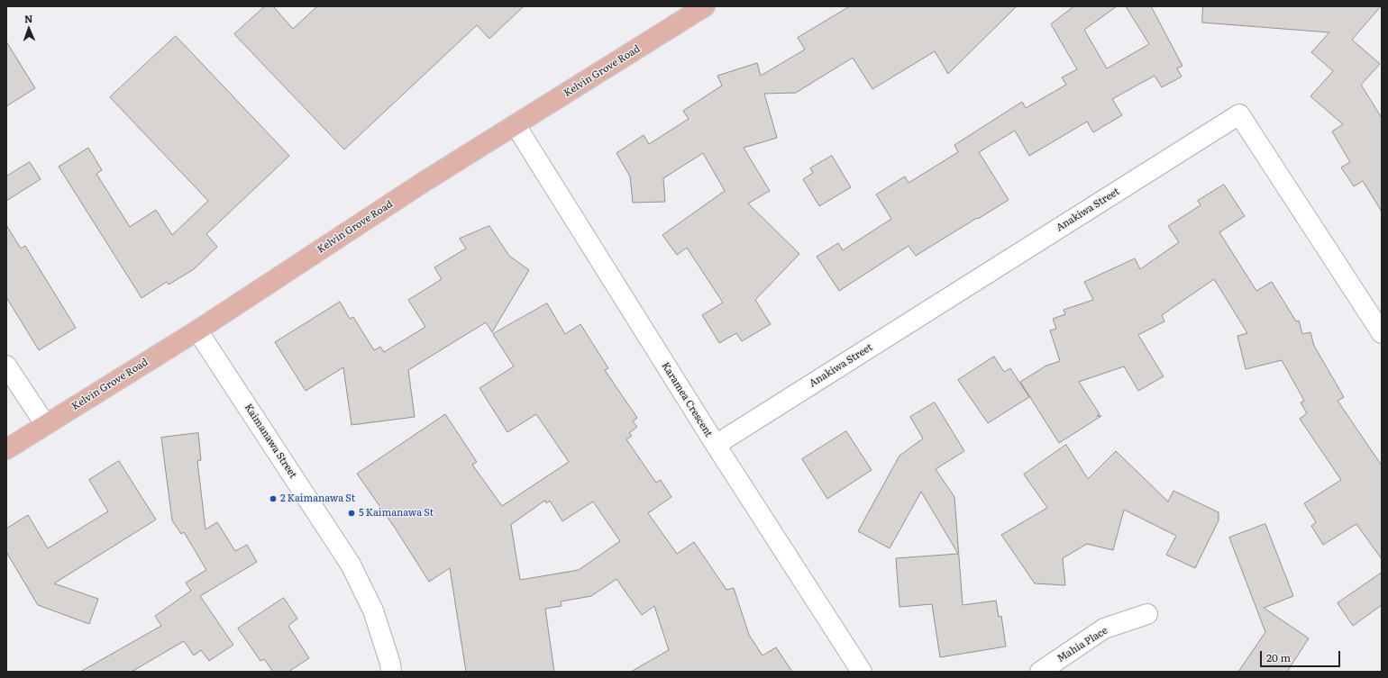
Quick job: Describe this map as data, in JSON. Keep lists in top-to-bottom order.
{
  "streets": {
    "main road": ["Kelvin Grove Road"],
    "street": [
      "Anakiwa Street",
      "Karamea Crescent",
      "Kaimanawa Street",
      "Mahia Place"
    ]
  },
  "crossings": [
    ["Kelvin Grove Road", "Karamea Crescent"],
    ["Kelvin Grove Road", "Kaimanawa Street"],
    ["Anakiwa Street", "Karamea Crescent"]
  ],
  "places": ["2 Kaimanawa St", "5 Kaimanawa St"],
  "scale_bar": "20 m",
  "north": "top"
}
